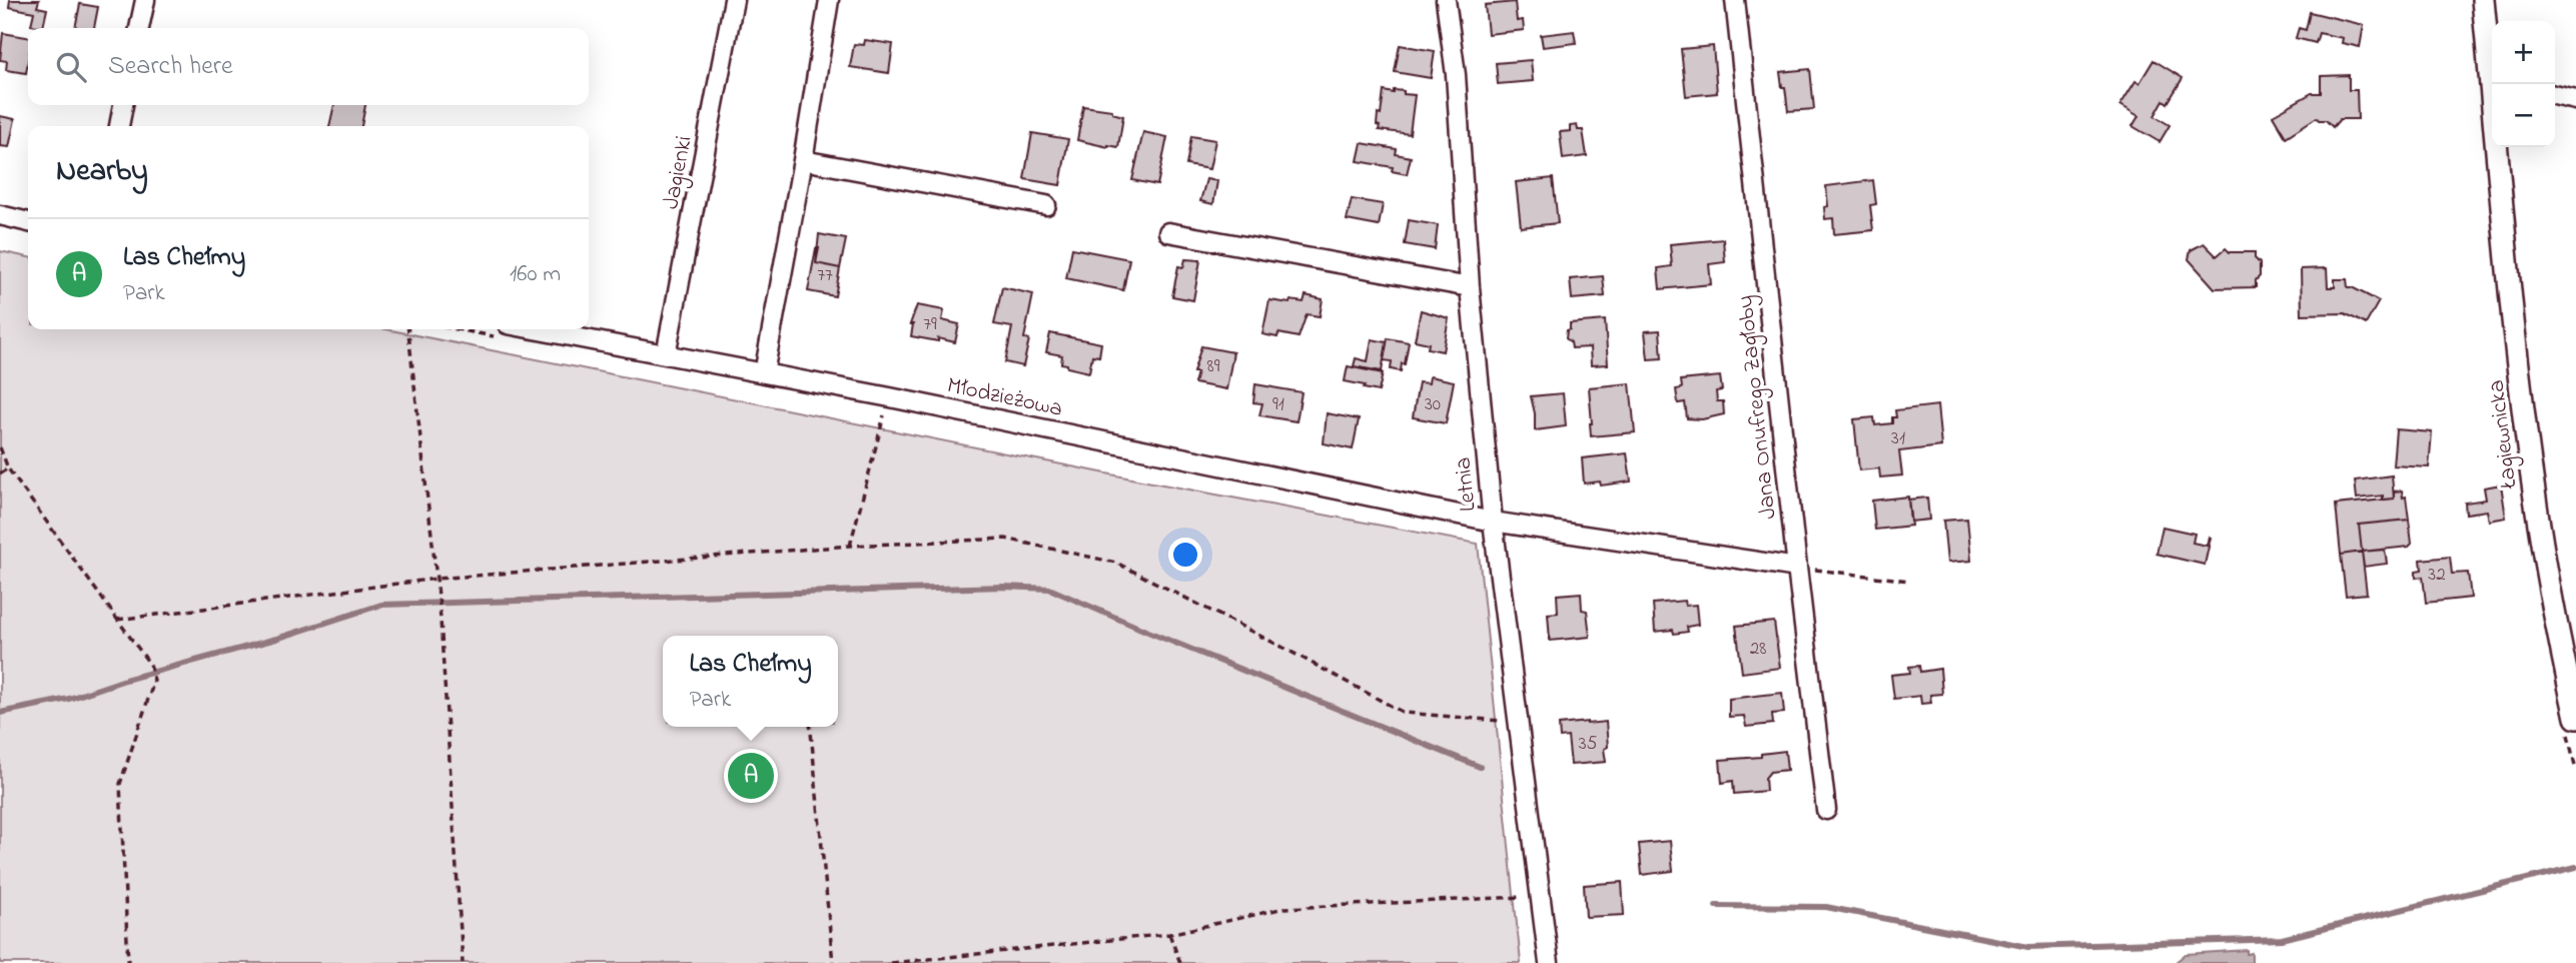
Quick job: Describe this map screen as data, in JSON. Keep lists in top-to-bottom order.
{
  "streets": {
    "street": [
      "Jagienki",
      "Młodzieżowa",
      "Jana Onufrego Zagłoby",
      "Łagiewnicka",
      "Letnia"
    ]
  },
  "crossings": [
    ["Jagienki", "Młodzieżowa"],
    ["Młodzieżowa", "Jana Onufrego Zagłoby"],
    ["Młodzieżowa", "Letnia"]
  ],
  "house_numbers": [
    "77",
    "79",
    "89",
    "91",
    "30",
    "31",
    "32",
    "28",
    "35"
  ],
  "page": {
    "map_buttons": ["+", "−"],
    "search": "Search here",
    "heading": "Nearby",
    "list": [
      {
        "mark": "A",
        "name": "Las Chełmy",
        "note": "Park",
        "value": "160 m"
      }
    ],
    "popup": ["Las Chełmy", "Park"],
    "pins": "A"
  }
}
